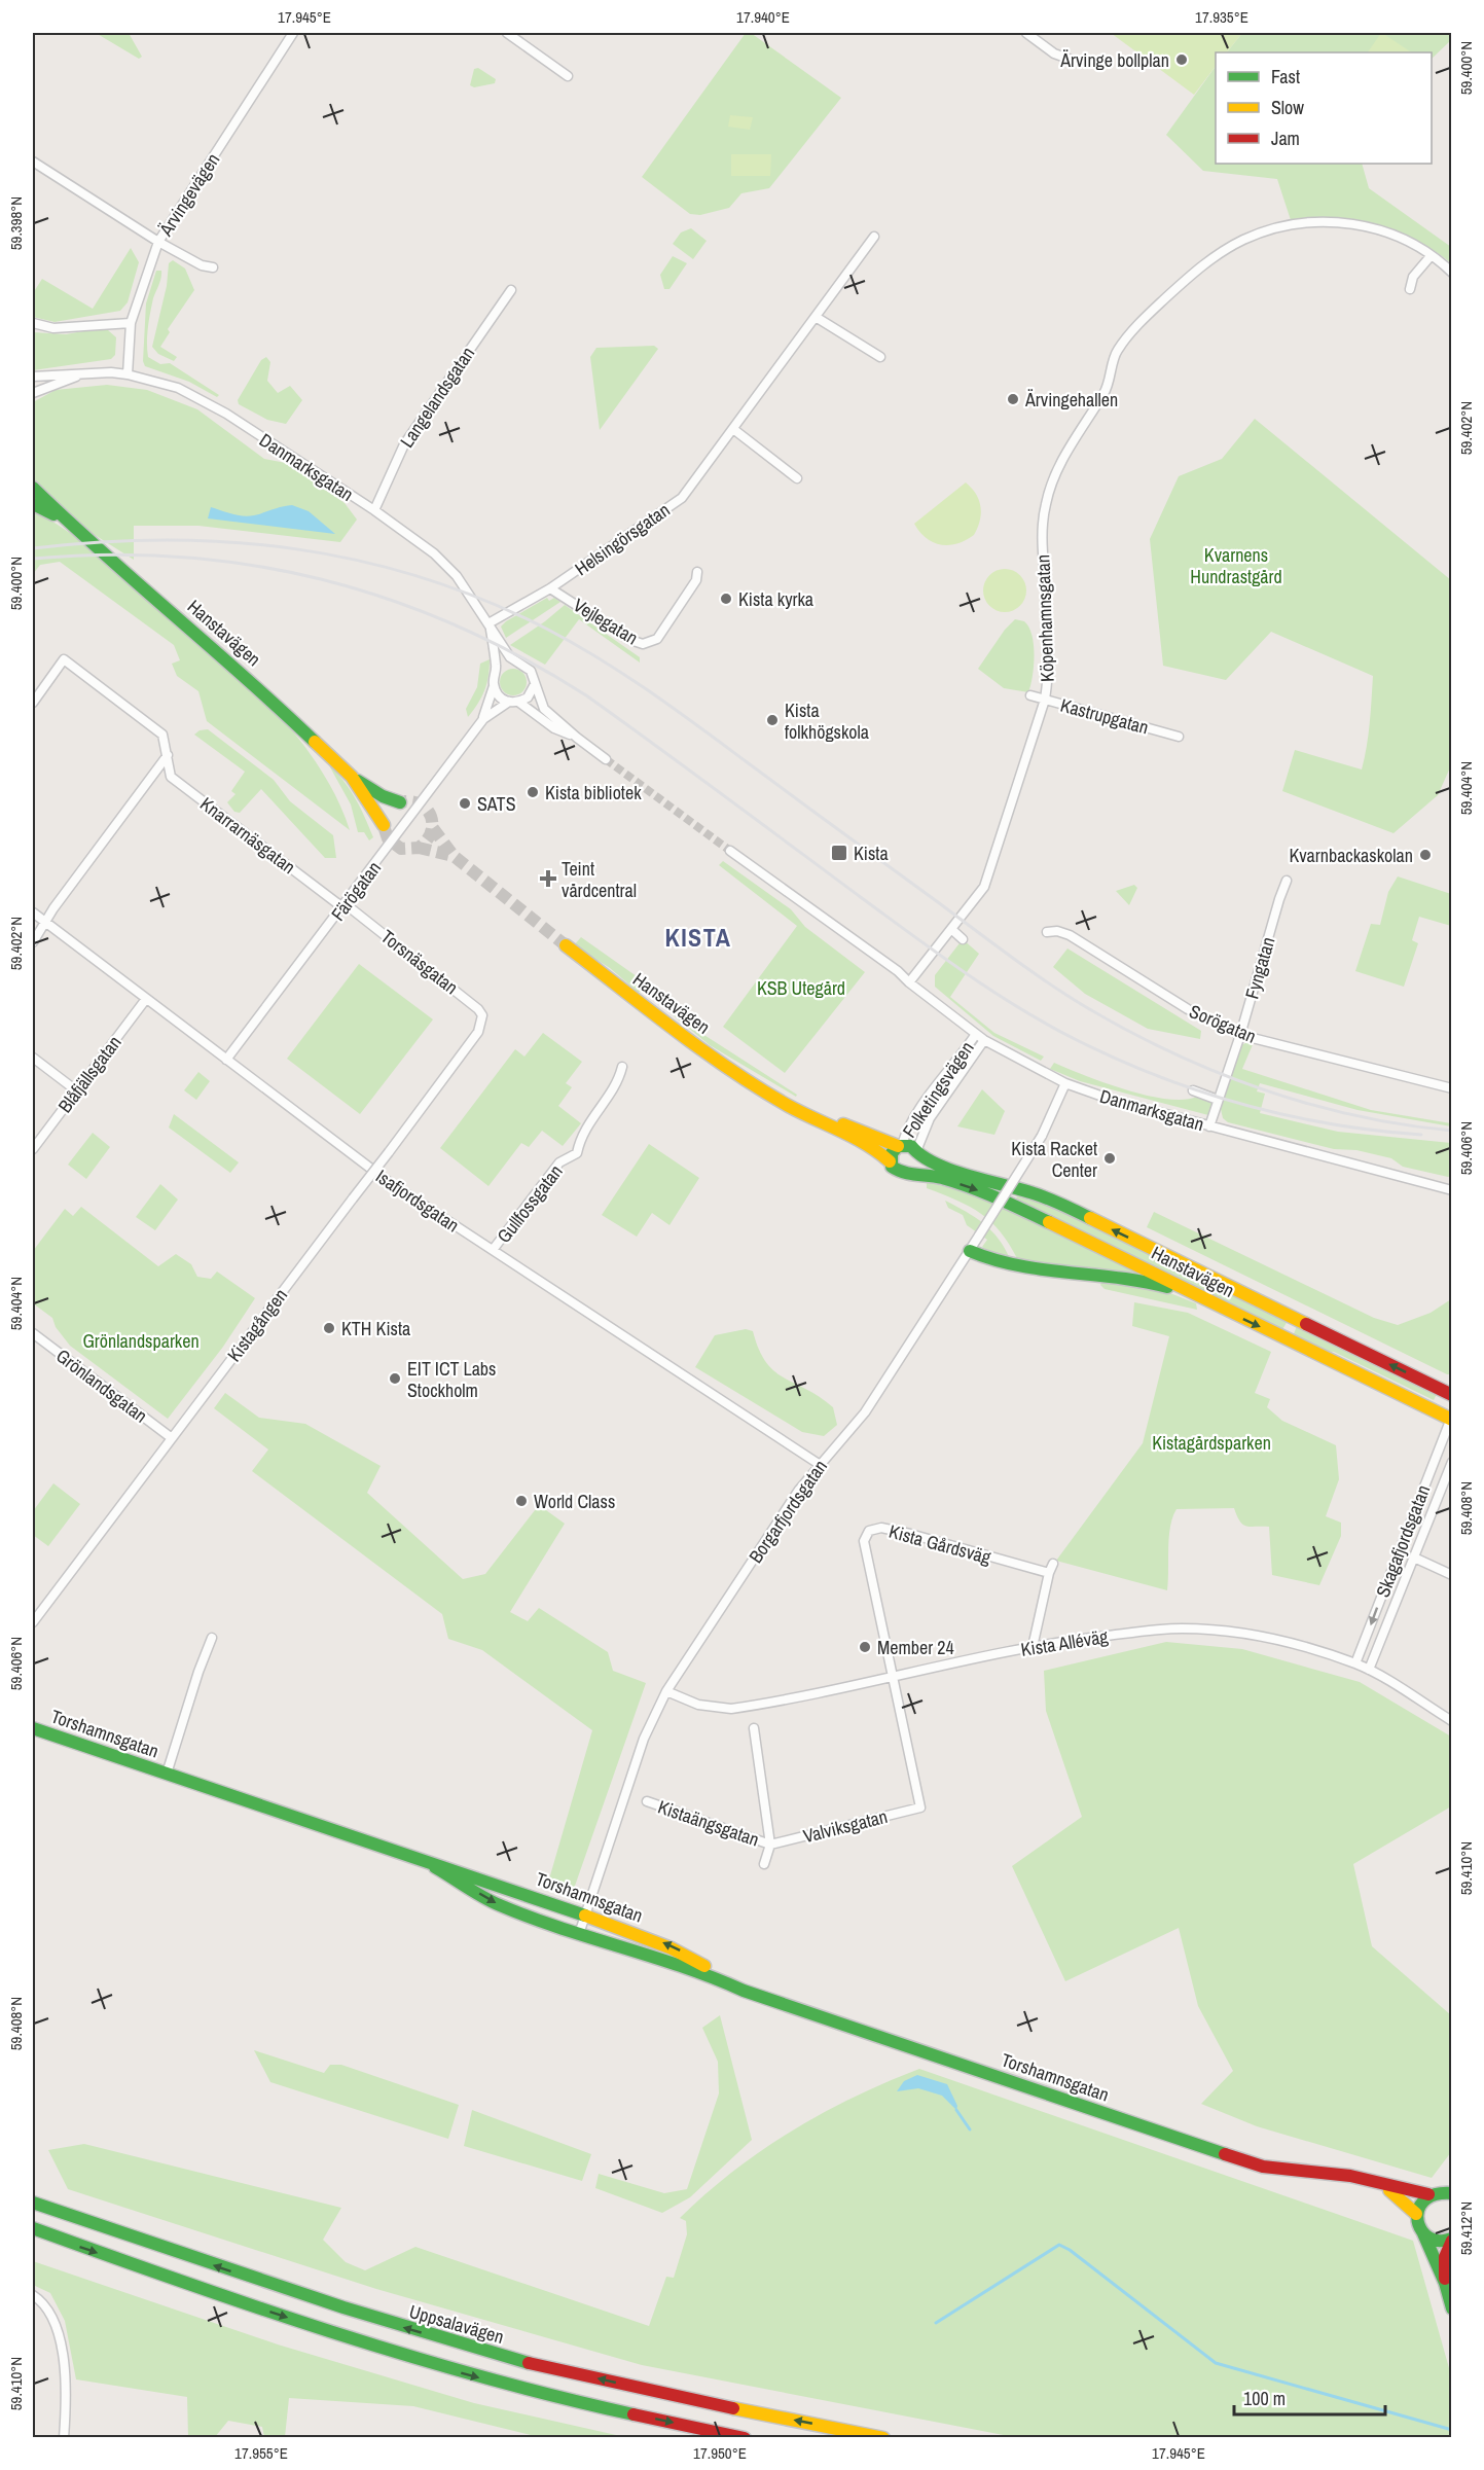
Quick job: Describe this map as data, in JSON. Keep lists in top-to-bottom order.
{
  "streets": {
    "main road": ["Hanstavägen", "Torshamnsgatan", "Uppsalavägen"],
    "street": [
      "Ärvingevägen",
      "Langelandsgatan",
      "Danmarksgatan",
      "Helsingörsgatan",
      "Köpenhamnsgatan",
      "Vejlegatan",
      "Kastrupgatan",
      "Knarrarnäsgatan",
      "Färögatan",
      "Torsnäsgatan",
      "Fyngatan",
      "Sorögatan",
      "Blåfjällsgatan",
      "Folketingsvägen",
      "Isafjordsgatan",
      "Gullfossgatan",
      "Kistagången",
      "Grönlandsgatan",
      "Borgarfjordsgatan",
      "Skagafjordsgatan",
      "Kista Gårdsväg",
      "Kista Alléväg",
      "Kistaängsgatan",
      "Valviksgatan"
    ]
  },
  "crossings": [
    ["Ärvingevägen", "Danmarksgatan"],
    ["Langelandsgatan", "Danmarksgatan"],
    ["Danmarksgatan", "Helsingörsgatan"],
    ["Danmarksgatan", "Köpenhamnsgatan"],
    ["Danmarksgatan", "Färögatan"],
    ["Danmarksgatan", "Fyngatan"],
    ["Danmarksgatan", "Folketingsvägen"],
    ["Danmarksgatan", "Borgarfjordsgatan"],
    ["Helsingörsgatan", "Vejlegatan"],
    ["Köpenhamnsgatan", "Kastrupgatan"],
    ["Hanstavägen", "Folketingsvägen"],
    ["Hanstavägen", "Skagafjordsgatan"],
    ["Knarrarnäsgatan", "Färögatan"],
    ["Knarrarnäsgatan", "Torsnäsgatan"],
    ["Färögatan", "Torsnäsgatan"],
    ["Färögatan", "Isafjordsgatan"],
    ["Torsnäsgatan", "Kistagången"],
    ["Fyngatan", "Sorögatan"],
    ["Blåfjällsgatan", "Isafjordsgatan"],
    ["Isafjordsgatan", "Gullfossgatan"],
    ["Isafjordsgatan", "Borgarfjordsgatan"],
    ["Kistagången", "Grönlandsgatan"],
    ["Borgarfjordsgatan", "Kista Alléväg"],
    ["Borgarfjordsgatan", "Torshamnsgatan"],
    ["Skagafjordsgatan", "Kista Alléväg"],
    ["Kista Gårdsväg", "Kista Alléväg"],
    ["Kista Gårdsväg", "Valviksgatan"],
    ["Kista Alléväg", "Valviksgatan"],
    ["Kistaängsgatan", "Valviksgatan"]
  ],
  "districts": ["KISTA"],
  "parks": [
    "Kvarnens Hundrastgård",
    "KSB Utegård",
    "Grönlandsparken",
    "Kistagårdsparken"
  ],
  "places": {
    "other": [
      "Ärvinge bollplan",
      "Ärvingehallen",
      "Kista kyrka",
      "Kista folkhögskola",
      "Kista bibliotek",
      "SATS",
      "Kvarnbackaskolan",
      "Kista Racket Center",
      "KTH Kista",
      "EIT ICT Labs Stockholm",
      "World Class",
      "Member 24"
    ],
    "transit": ["Kista"],
    "health": ["Teint vårdcentral"]
  },
  "legend": ["Fast", "Slow", "Jam"],
  "scale_bar": "100 m",
  "coordinates": [
    "17.945°E",
    "17.940°E",
    "17.935°E",
    "59.400°N",
    "59.398°N",
    "59.402°N",
    "59.404°N",
    "59.406°N",
    "59.408°N",
    "59.410°N",
    "59.412°N",
    "17.955°E",
    "17.950°E"
  ]
}
